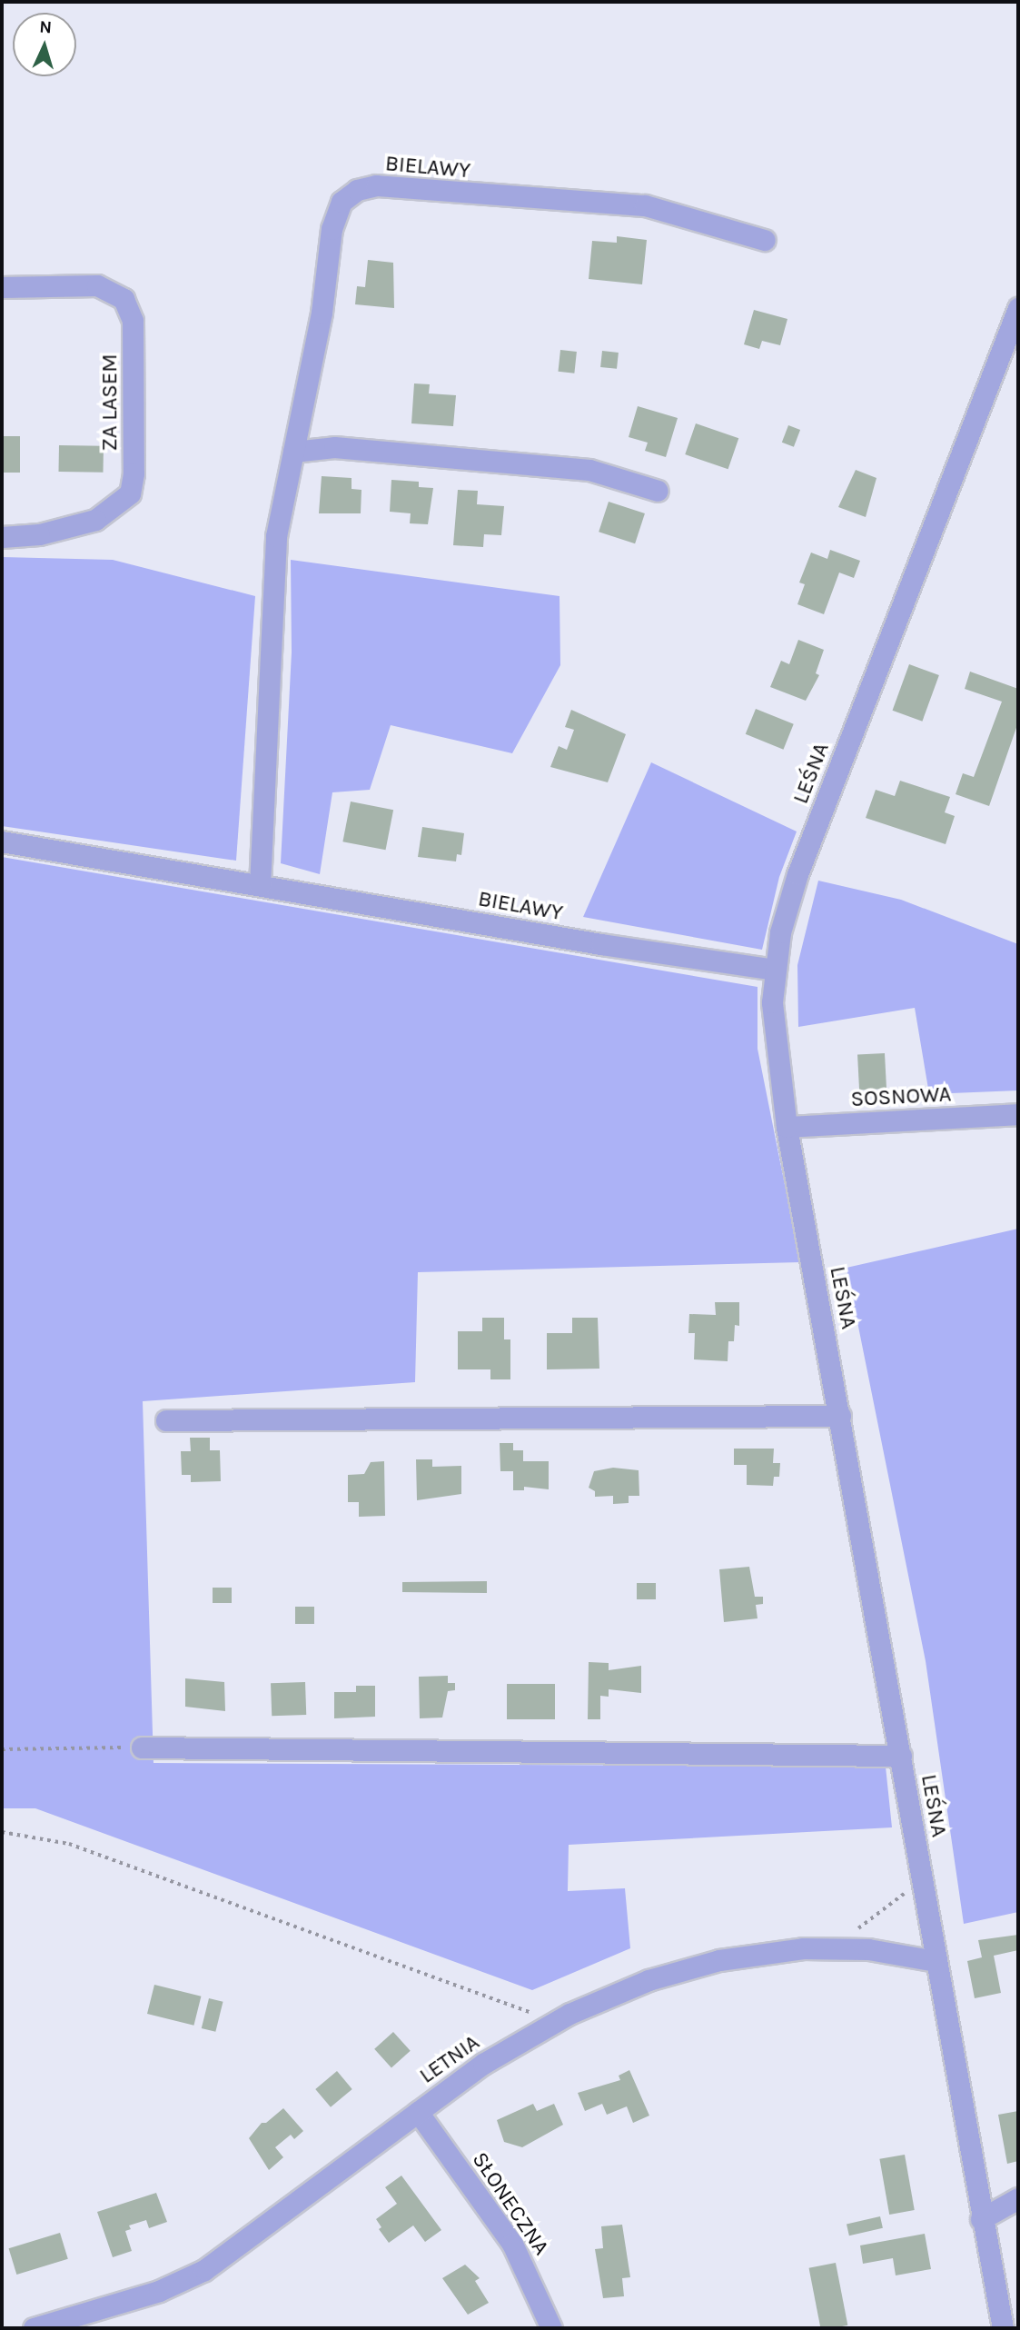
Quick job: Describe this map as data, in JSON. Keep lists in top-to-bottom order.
{
  "streets": {
    "street": [
      "BIELAWY",
      "ZA LASEM",
      "LEŚNA",
      "SOSNOWA",
      "LETNIA",
      "SŁONECZNA"
    ]
  },
  "crossings": [
    ["BIELAWY", "LEŚNA"],
    ["LEŚNA", "SOSNOWA"],
    ["LEŚNA", "LETNIA"],
    ["LETNIA", "SŁONECZNA"]
  ],
  "north": "top"
}
